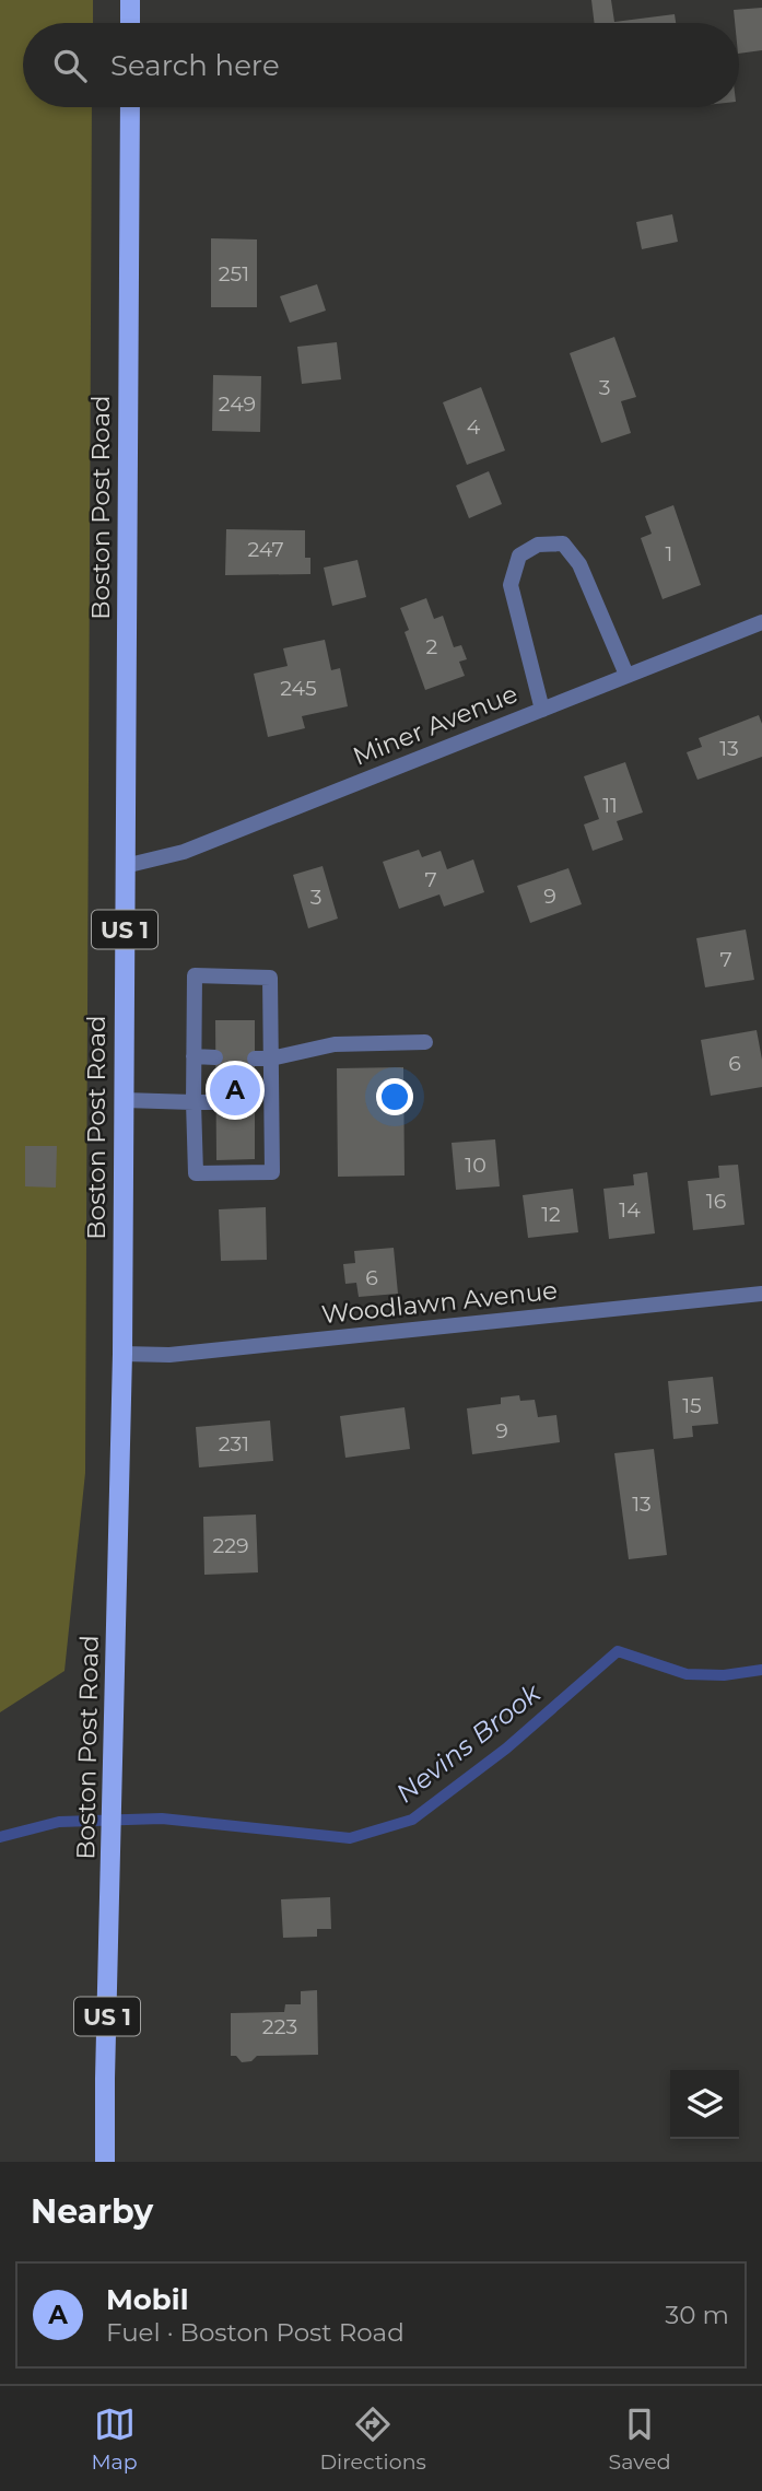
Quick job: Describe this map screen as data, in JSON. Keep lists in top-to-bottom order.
{
  "streets": {
    "main road": ["Boston Post Road", "US 1"],
    "street": ["Miner Avenue", "Woodlawn Avenue"]
  },
  "crossings": [
    ["Boston Post Road", "Miner Avenue"],
    ["Boston Post Road", "Woodlawn Avenue"]
  ],
  "water": ["Nevins Brook"],
  "house_numbers": [
    "251",
    "3",
    "249",
    "4",
    "247",
    "1",
    "2",
    "245",
    "13",
    "11",
    "7",
    "9",
    "3",
    "7",
    "6",
    "10",
    "16",
    "14",
    "12",
    "6",
    "15",
    "9",
    "231",
    "13",
    "229",
    "223"
  ],
  "page": {
    "search": "Search here",
    "pins": "A",
    "heading": "Nearby",
    "list": [
      {
        "mark": "A",
        "name": "Mobil",
        "note": "Fuel · Boston Post Road",
        "value": "30 m"
      }
    ],
    "nav": ["Map", "Directions", "Saved"]
  }
}
